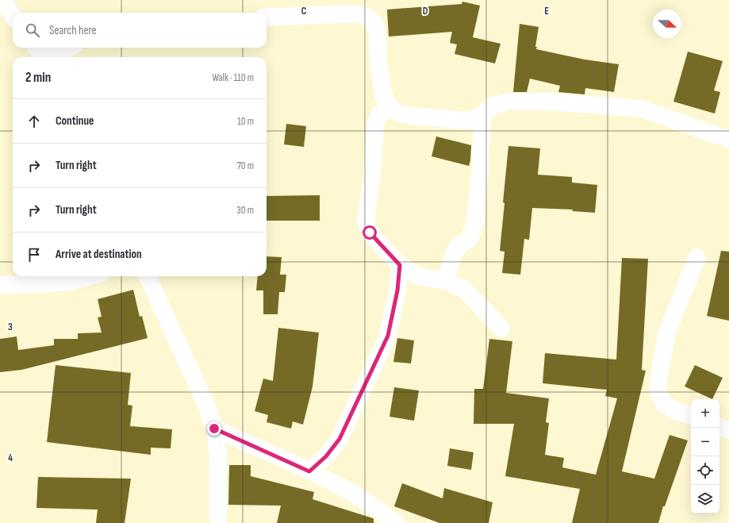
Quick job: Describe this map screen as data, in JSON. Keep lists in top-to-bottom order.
{
  "north": "right",
  "page": {
    "search": "Search here",
    "heading": ["2 min", "Walk · 110 m"],
    "list": [
      ["Continue", "10 m"],
      ["Turn right", "70 m"],
      ["Turn right", "30 m"],
      "Arrive at destination"
    ],
    "map_buttons": ["+", "−"]
  },
  "grid": {
    "columns": ["C", "D", "E"],
    "rows": ["3", "4"]
  }
}
